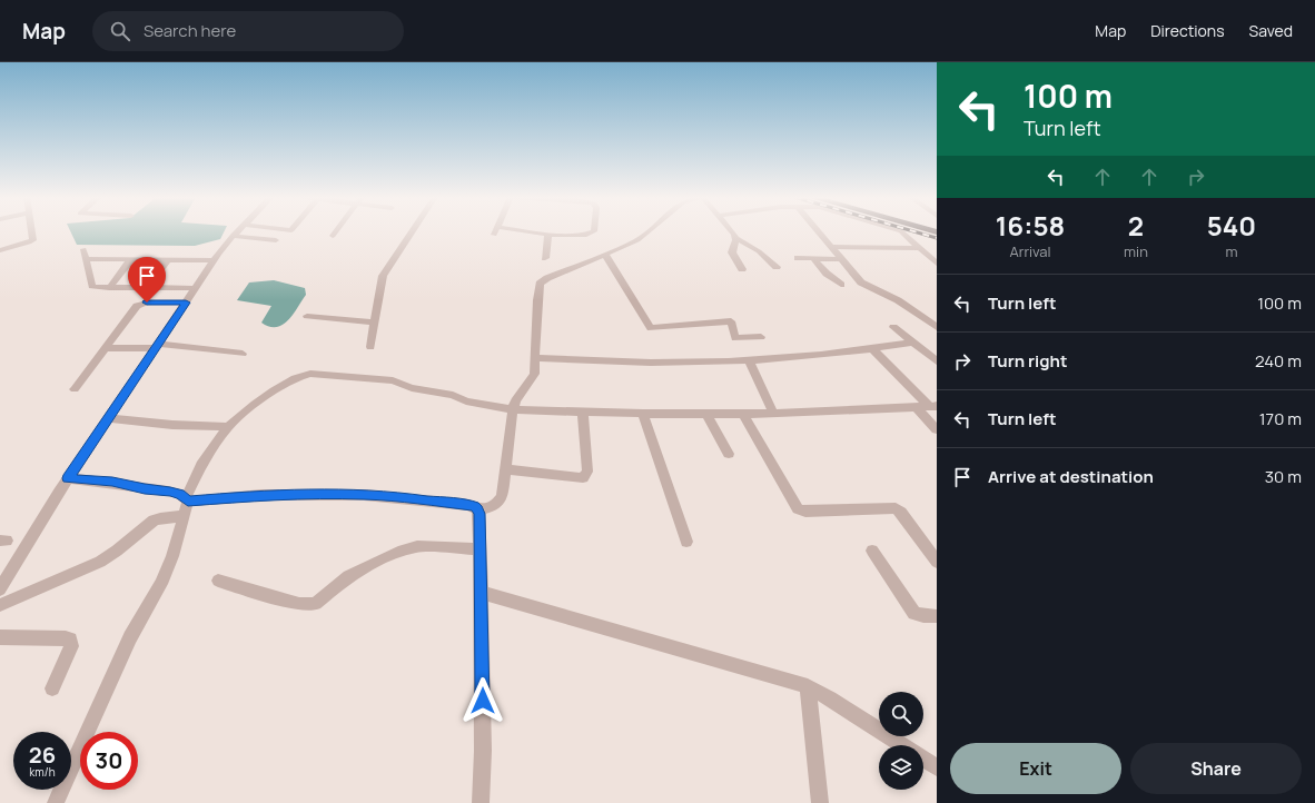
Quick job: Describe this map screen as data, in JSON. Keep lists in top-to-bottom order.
{
  "page": {
    "header": "Map",
    "search": "Search here",
    "nav": ["Map", "Directions", "Saved"],
    "turn": ["100 m", "Turn left"],
    "eta": [
      "16:58",
      "Arrival",
      "2",
      "min",
      "540",
      "m"
    ],
    "list": [
      {
        "name": "Turn left",
        "value": "100 m"
      },
      {
        "name": "Turn right",
        "value": "240 m"
      },
      {
        "name": "Turn left",
        "value": "170 m"
      },
      {
        "name": "Arrive at destination",
        "value": "30 m"
      }
    ],
    "speed": "26 km/h",
    "limit": "30",
    "buttons": ["Exit", "Share"]
  }
}
